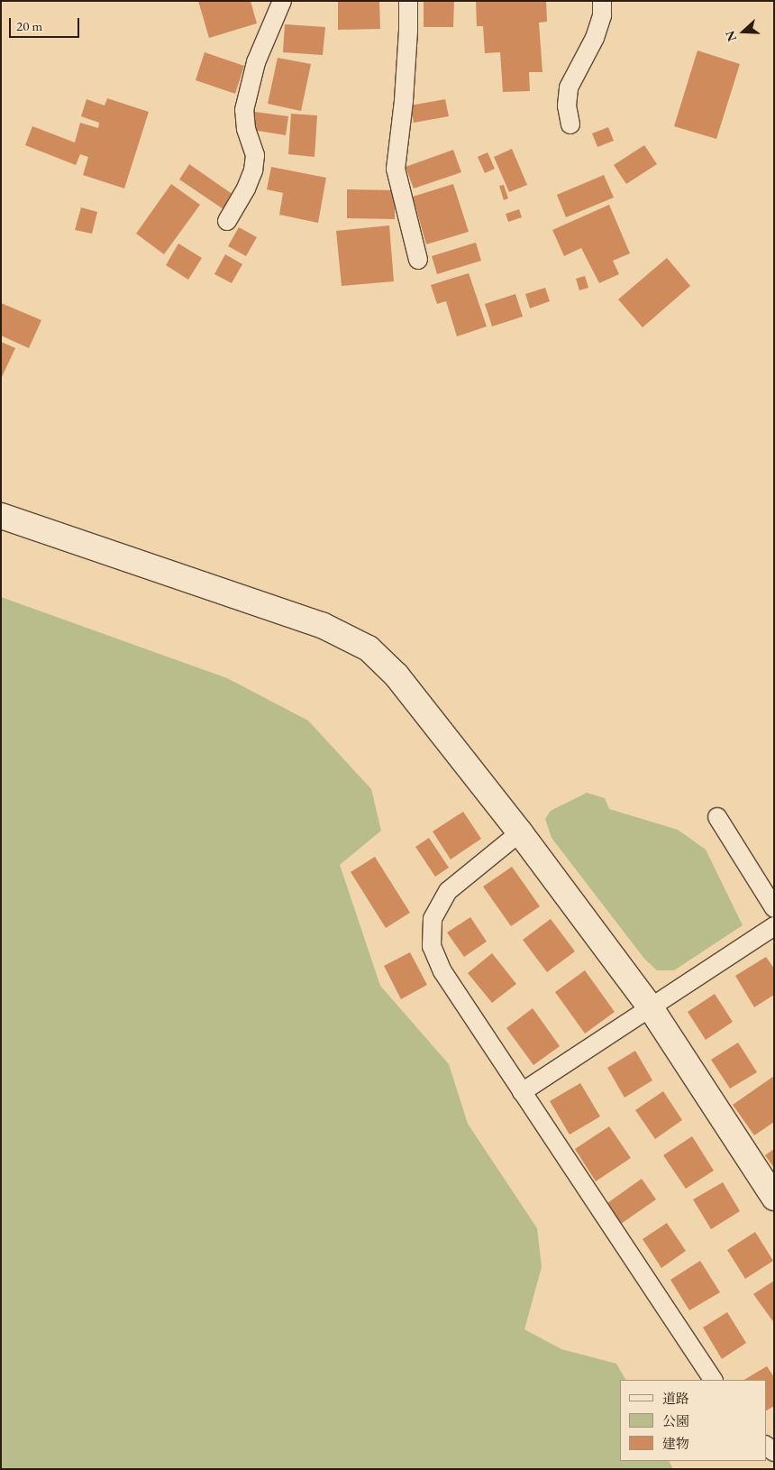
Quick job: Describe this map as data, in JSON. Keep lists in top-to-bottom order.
{
  "legend": ["道路", "公園", "建物"],
  "scale_bar": "20 m",
  "north": "left"
}
